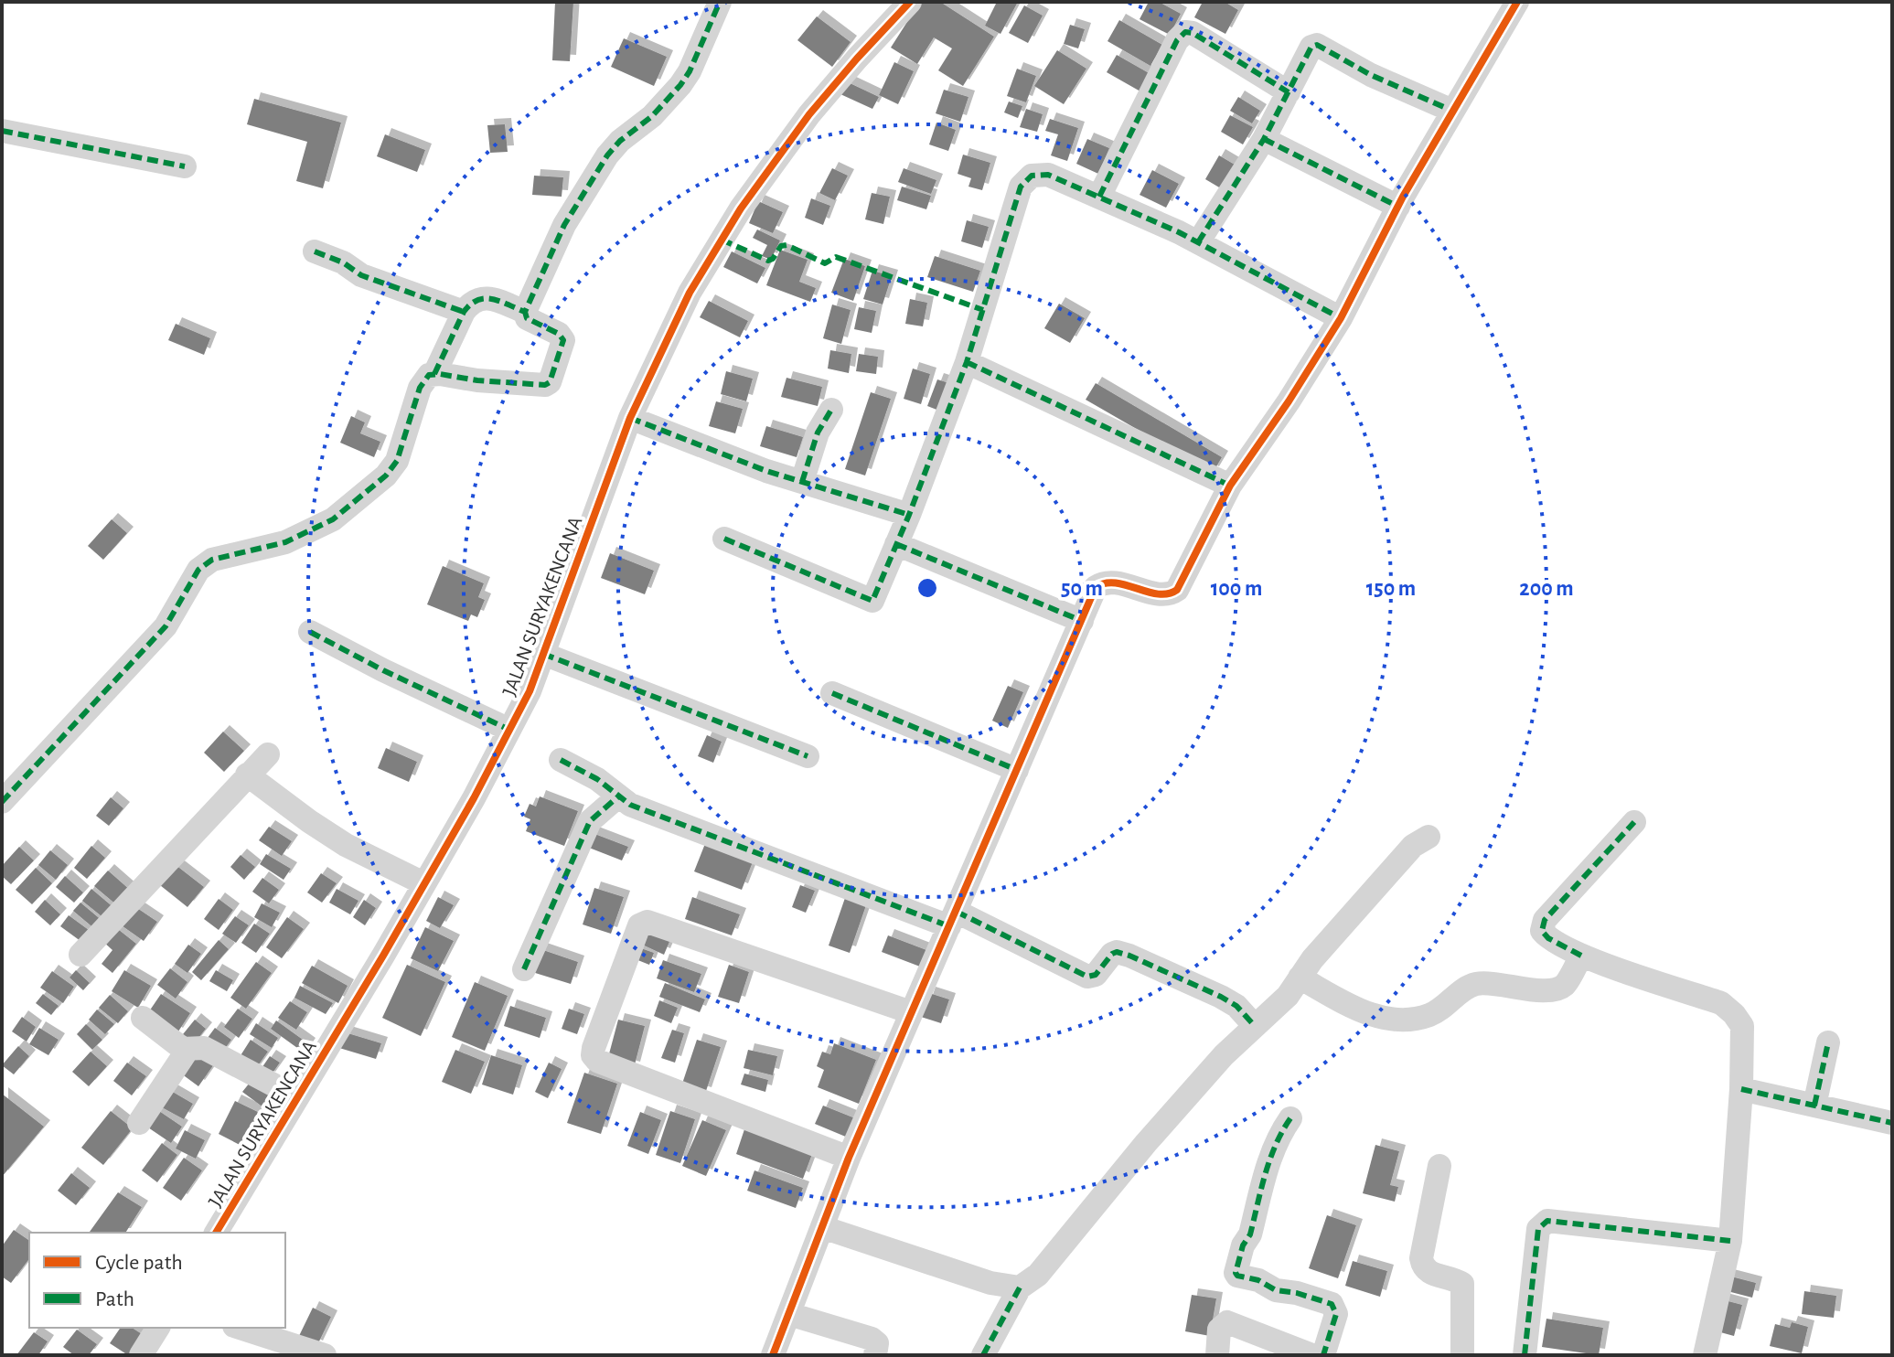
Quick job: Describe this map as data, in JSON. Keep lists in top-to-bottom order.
{
  "streets": {
    "street": ["JALAN SURYAKENCANA"]
  },
  "legend": ["Cycle path", "Path"],
  "rings": [
    "50 m",
    "100 m",
    "150 m",
    "200 m"
  ]
}
